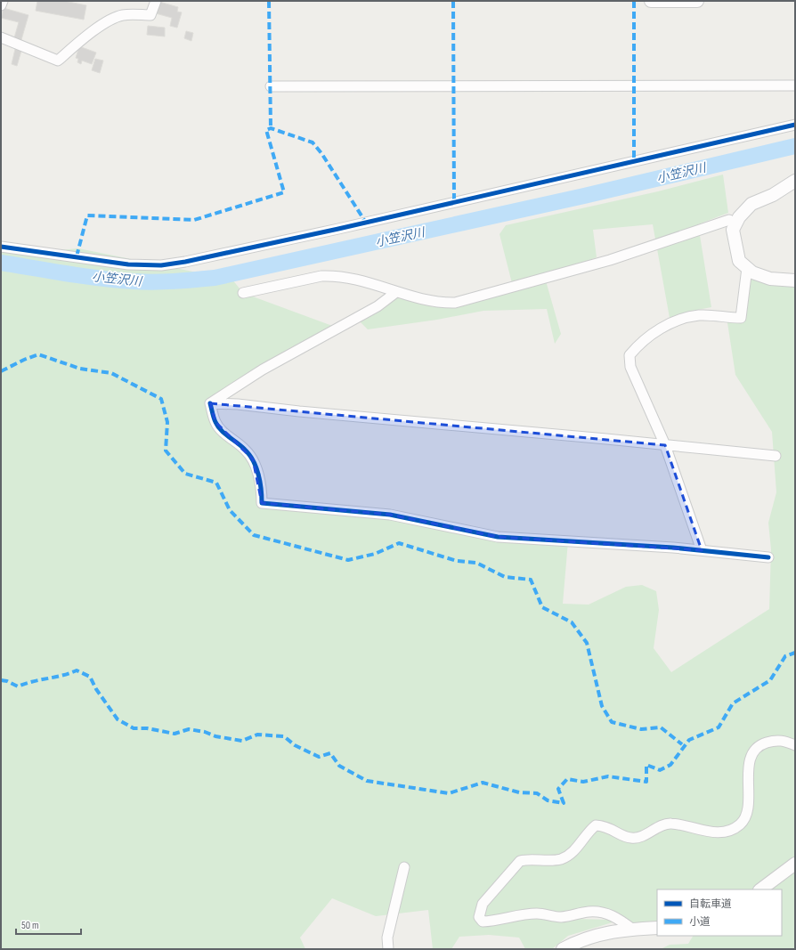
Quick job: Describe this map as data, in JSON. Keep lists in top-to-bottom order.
{
  "water": ["小笠沢川"],
  "legend": ["自転車道", "小道"],
  "scale_bar": "50 m"
}
